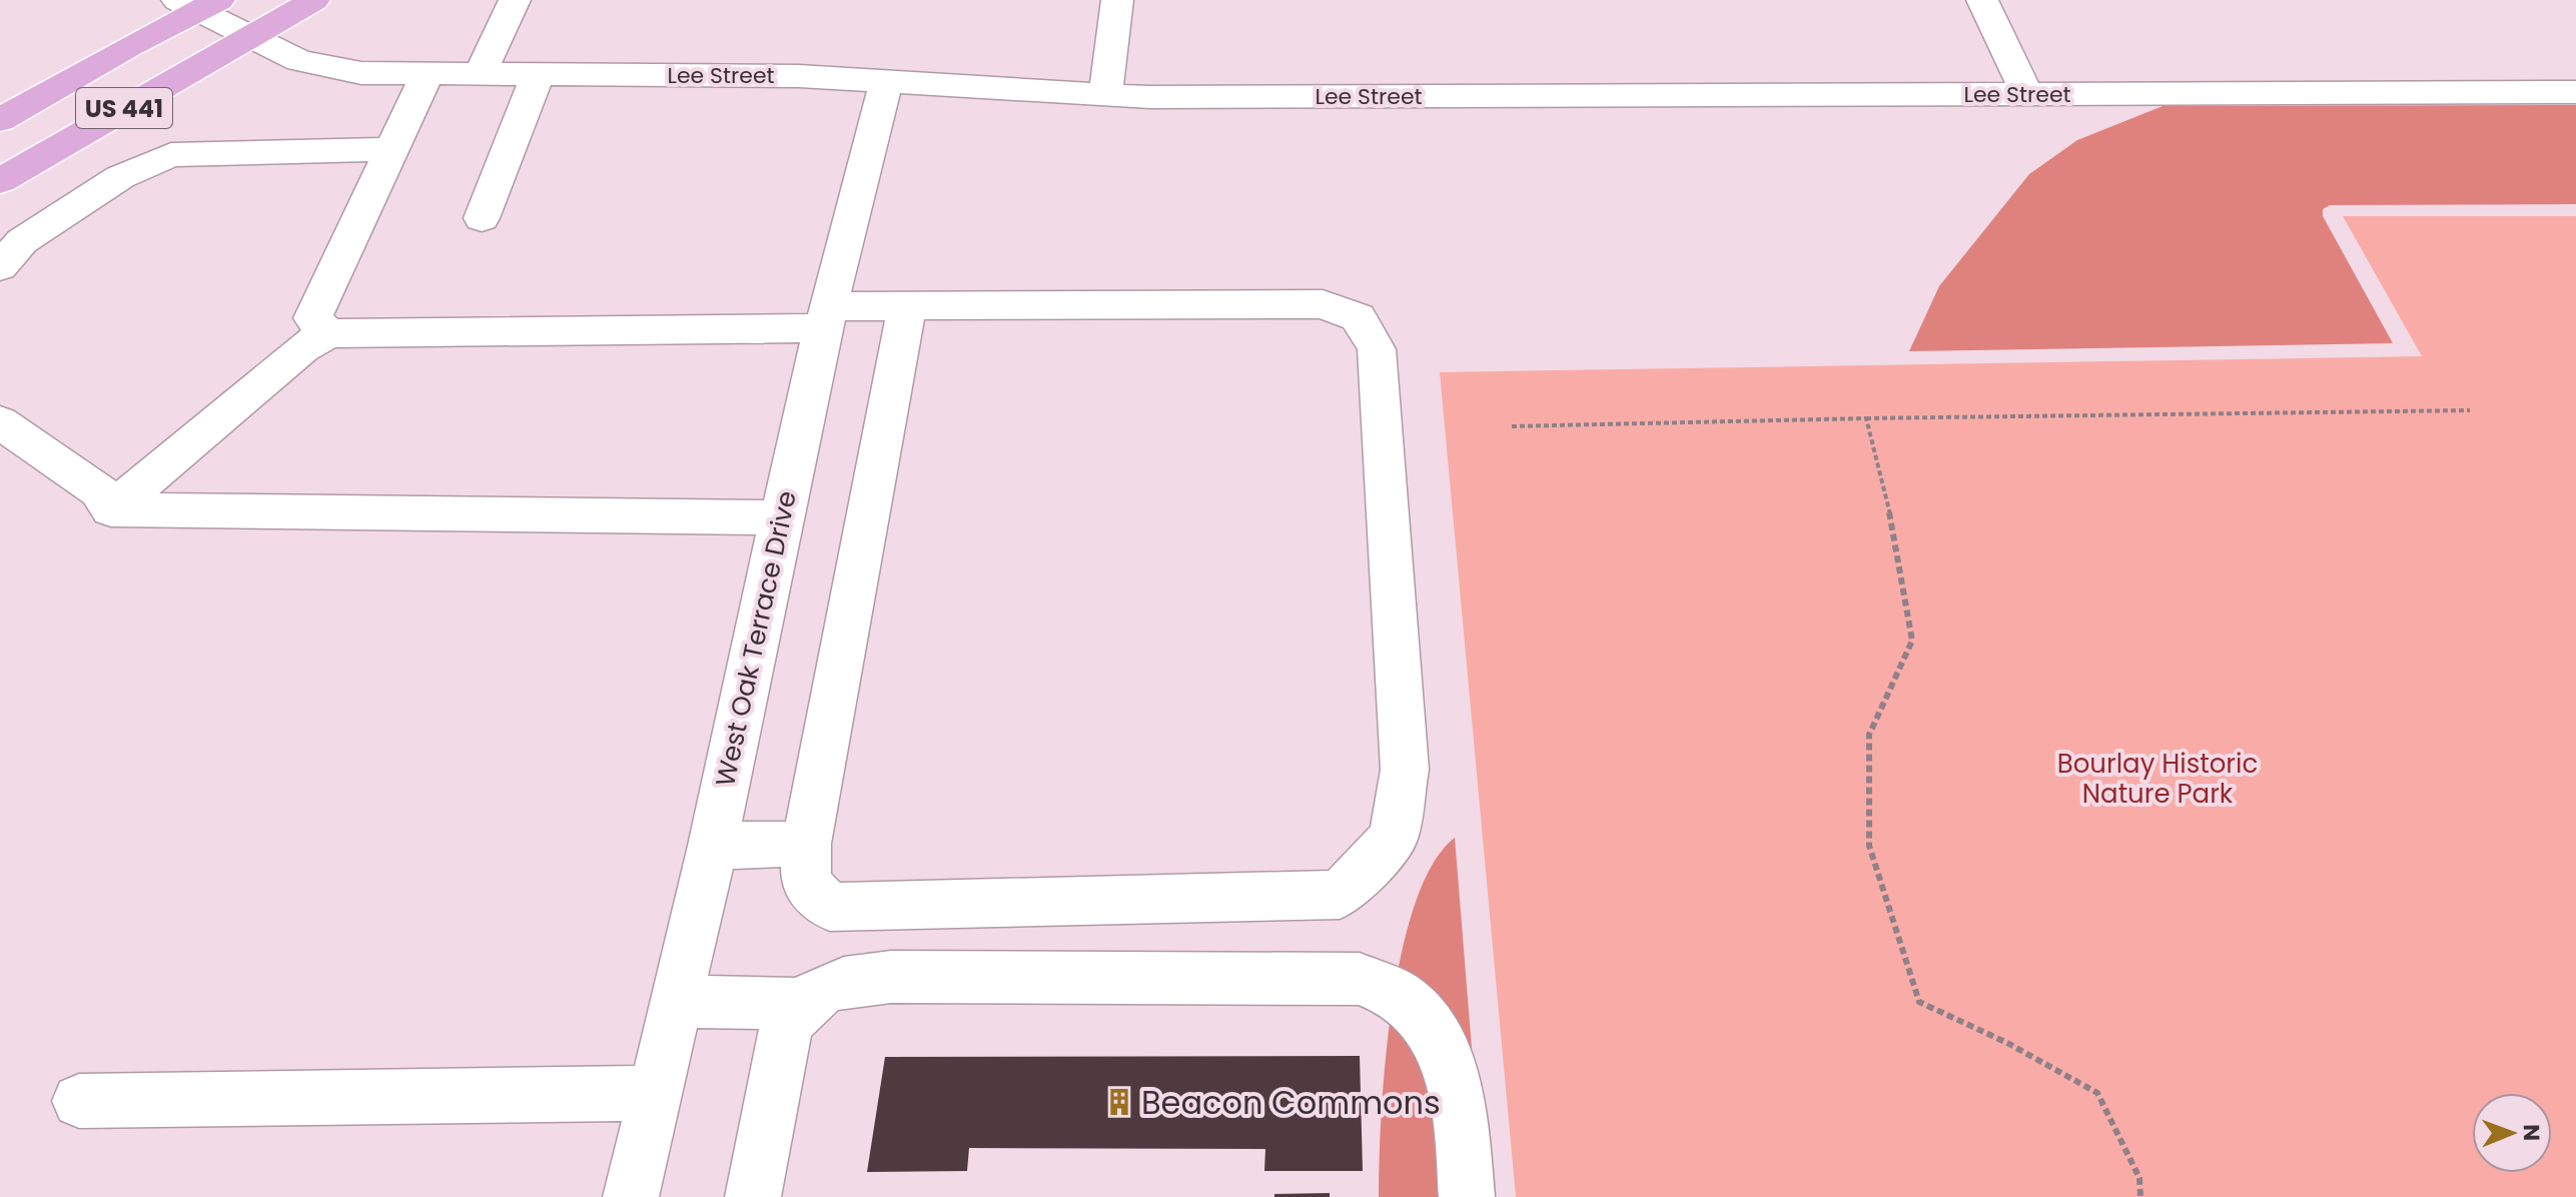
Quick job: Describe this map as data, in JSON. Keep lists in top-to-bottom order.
{
  "streets": {
    "main road": ["US 441"],
    "street": ["Lee Street", "West Oak Terrace Drive"]
  },
  "crossings": [
    ["Lee Street", "US 441"],
    ["Lee Street", "West Oak Terrace Drive"]
  ],
  "parks": ["Bourlay Historic Nature Park"],
  "places": {
    "building": ["Beacon Commons"]
  },
  "north": "right"
}
